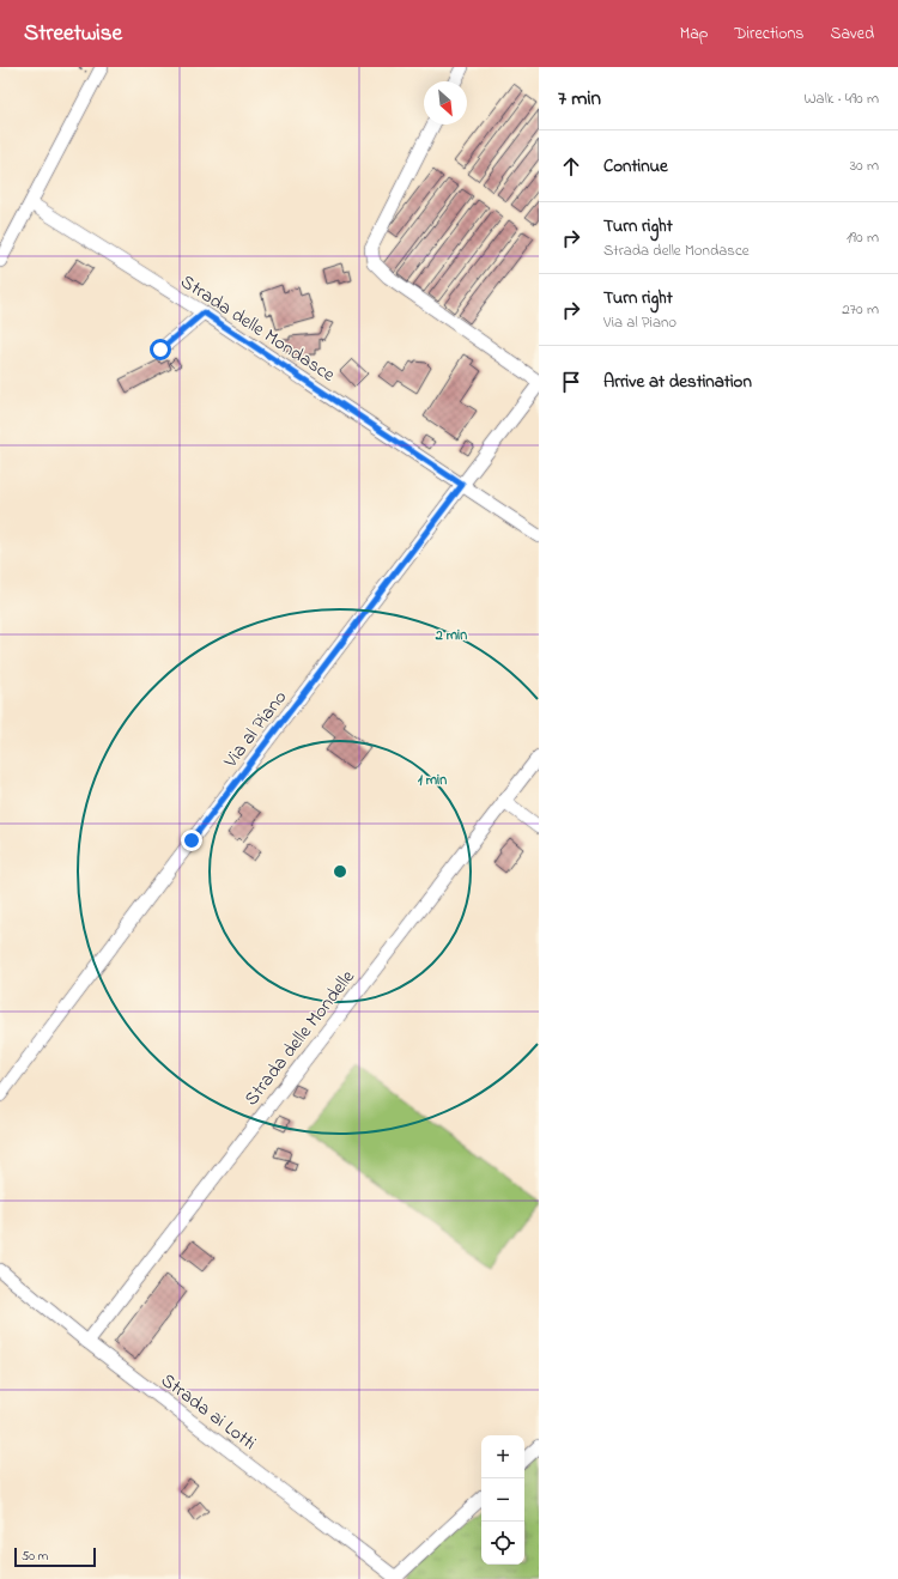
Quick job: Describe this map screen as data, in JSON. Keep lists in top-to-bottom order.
{
  "streets": {
    "street": [
      "Strada delle Mondasce",
      "Via al Piano",
      "Strada delle Mondelle",
      "Strada ai Lotti"
    ]
  },
  "crossings": [
    ["Strada delle Mondasce", "Via al Piano"],
    ["Strada delle Mondelle", "Strada ai Lotti"]
  ],
  "scale_bar": "50 m",
  "north": "bottom right",
  "page": {
    "header": "Streetwise",
    "nav": ["Map", "Directions", "Saved"],
    "heading": ["7 min", "Walk · 490 m"],
    "list": [
      ["Continue", "30 m"],
      ["Turn right", "Strada delle Mondasce", "190 m"],
      ["Turn right", "Via al Piano", "270 m"],
      "Arrive at destination"
    ],
    "map_buttons": ["+", "−"],
    "scale": "50 m"
  },
  "rings": ["2 min", "1 min"]
}
